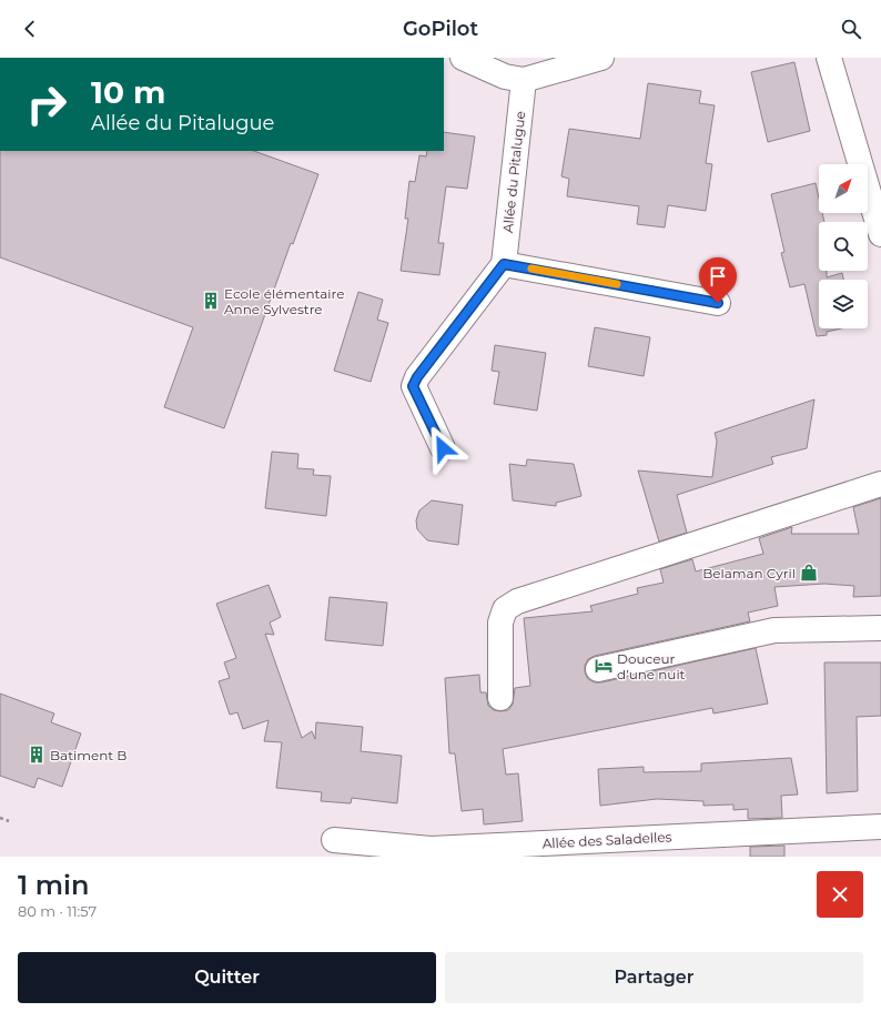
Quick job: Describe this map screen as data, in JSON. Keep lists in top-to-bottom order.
{
  "streets": {
    "street": ["Allée du Pitalugue", "Allée des Saladelles"]
  },
  "places": {
    "building": ["Ecole élémentaire Anne Sylvestre", "Batiment B"],
    "shop": ["Belaman Cyril"],
    "hotel": ["Douceur d’une nuit"]
  },
  "north": "top right",
  "page": {
    "header": "GoPilot",
    "turn": ["10 m", "Allée du Pitalugue"],
    "heading": ["1 min", "80 m · 11:57"],
    "buttons": ["Quitter", "Partager"]
  }
}
